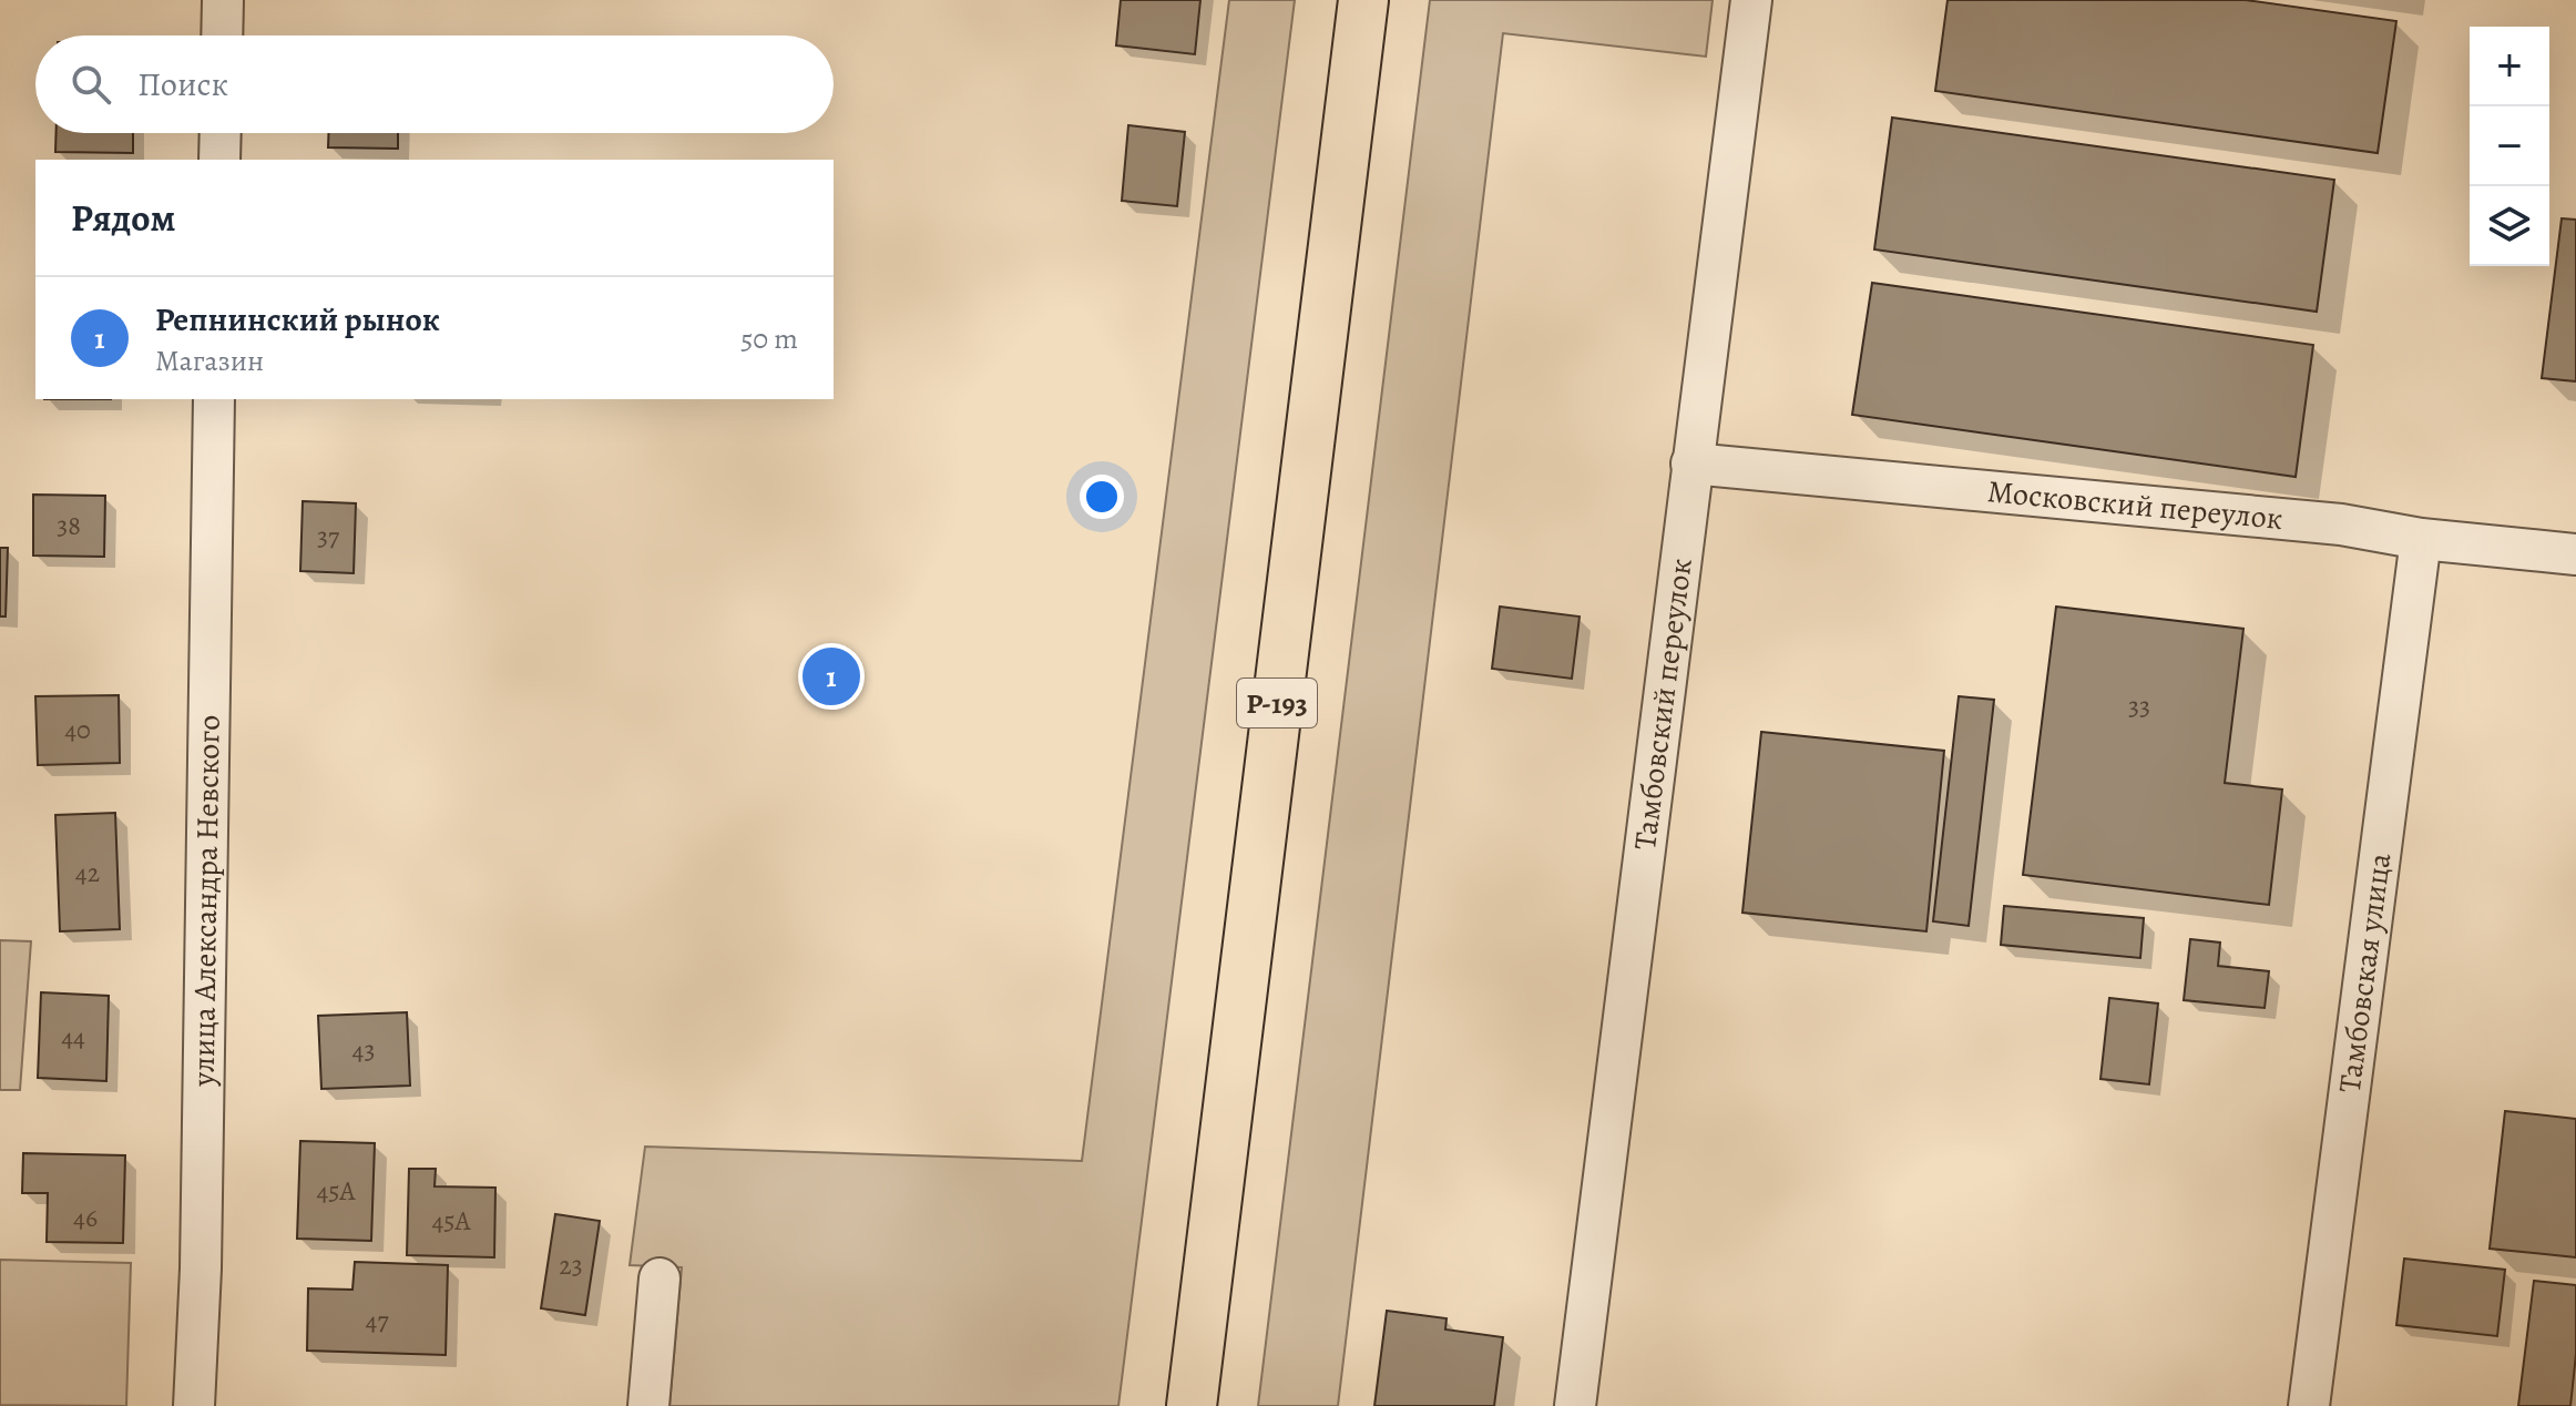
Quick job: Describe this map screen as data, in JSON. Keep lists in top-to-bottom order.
{
  "streets": {
    "highway": ["Р-193"],
    "street": [
      "Московский переулок",
      "Тамбовский переулок",
      "улица Александра Невского",
      "Тамбовская улица"
    ]
  },
  "crossings": [
    ["Московский переулок", "Тамбовский переулок"],
    ["Московский переулок", "Тамбовская улица"]
  ],
  "house_numbers": [
    "38",
    "37",
    "33",
    "40",
    "42",
    "44",
    "43",
    "45А",
    "46",
    "45А",
    "23",
    "47"
  ],
  "page": {
    "map_buttons": ["+", "−"],
    "search": "Поиск",
    "heading": "Рядом",
    "list": [
      {
        "mark": "1",
        "name": "Репнинский рынок",
        "note": "Магазин",
        "value": "50 m"
      }
    ],
    "pins": "1"
  }
}
